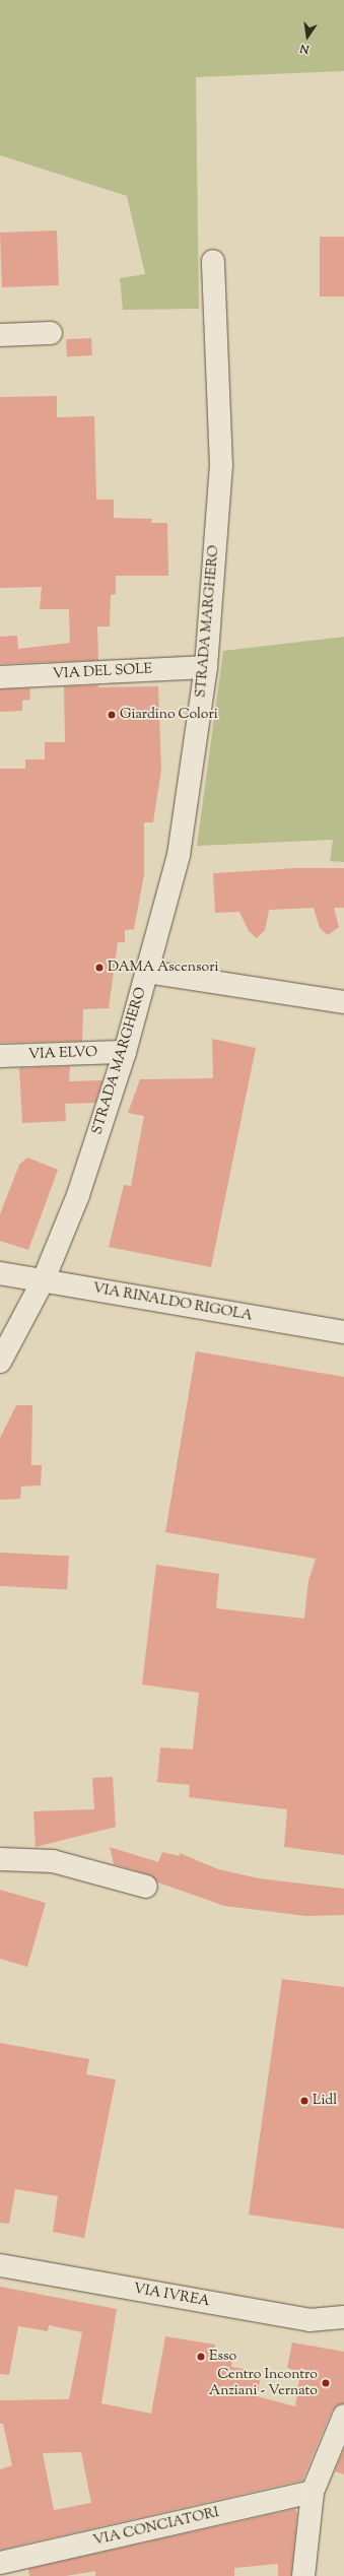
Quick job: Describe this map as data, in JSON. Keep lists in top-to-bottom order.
{
  "streets": {
    "street": [
      "STRADA MARGHERO",
      "VIA DEL SOLE",
      "VIA ELVO",
      "VIA RINALDO RIGOLA",
      "VIA IVREA",
      "VIA CONCIATORI"
    ]
  },
  "crossings": [
    ["STRADA MARGHERO", "VIA DEL SOLE"],
    ["STRADA MARGHERO", "VIA ELVO"],
    ["STRADA MARGHERO", "VIA RINALDO RIGOLA"]
  ],
  "places": [
    "Giardino Colori",
    "DAMA Ascensori",
    "Lidl",
    "Esso",
    "Centro Incontro Anziani - Vernato"
  ],
  "north": "bottom"
}
